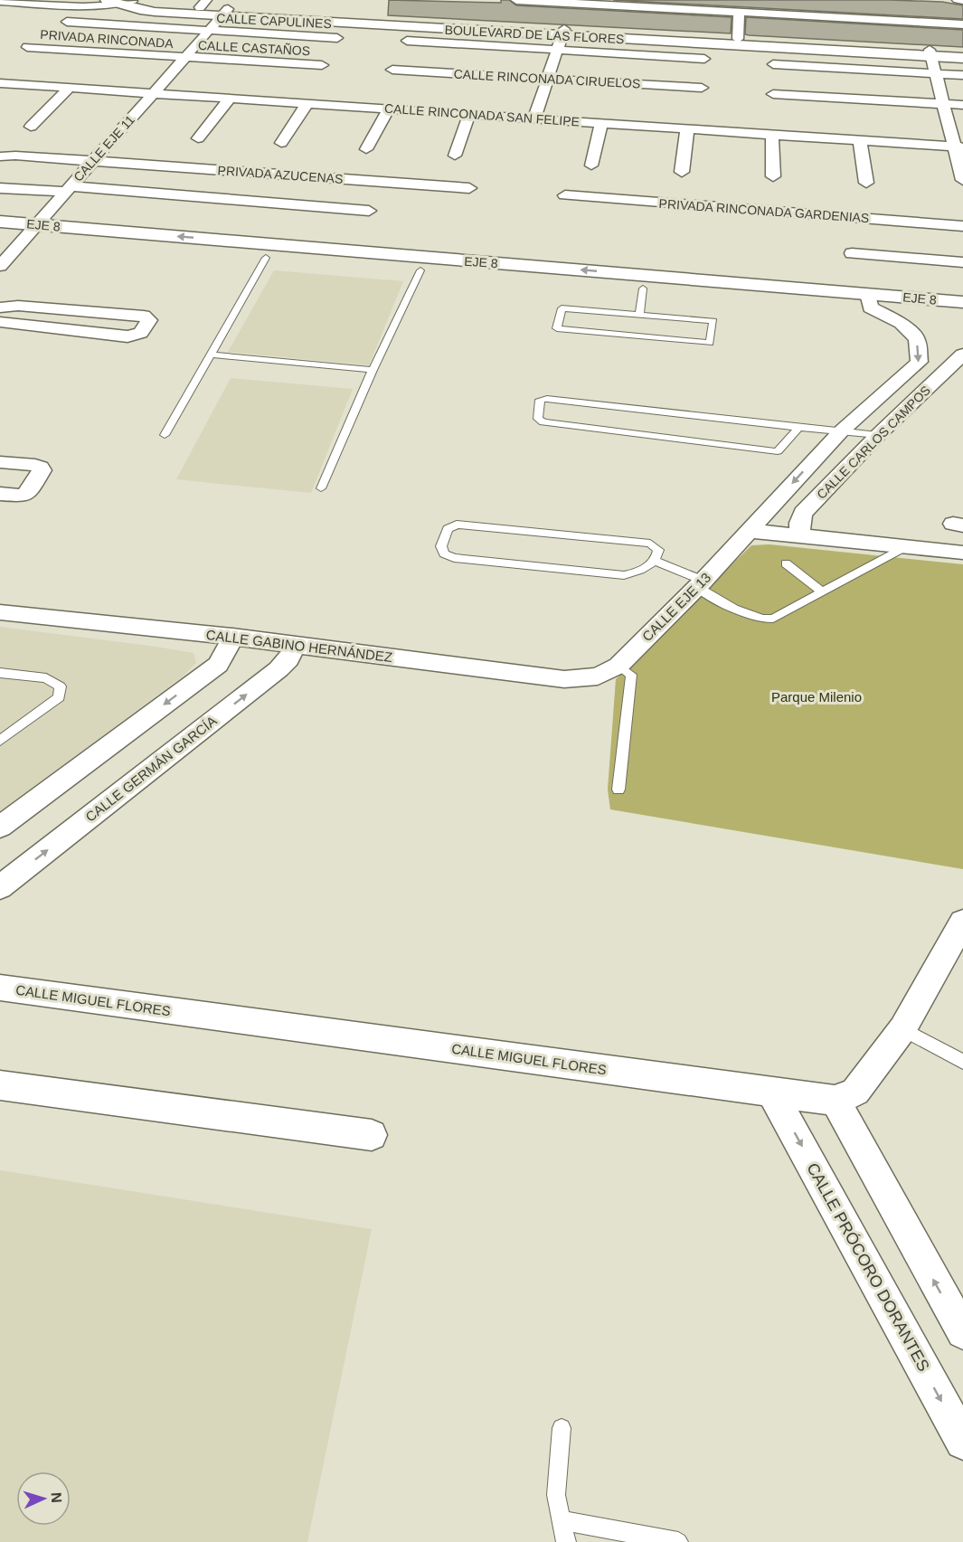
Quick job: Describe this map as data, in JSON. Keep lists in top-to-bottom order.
{
  "streets": {
    "main road": ["BOULEVARD DE LAS FLORES", "EJE 8"],
    "street": [
      "CALLE CAPULINES",
      "PRIVADA RINCONADA",
      "CALLE CASTAÑOS",
      "CALLE RINCONADA CIRUELOS",
      "CALLE RINCONADA SAN FELIPE",
      "CALLE EJE 11",
      "PRIVADA AZUCENAS",
      "PRIVADA RINCONADA GARDENIAS",
      "CALLE CARLOS CAMPOS",
      "CALLE EJE 13",
      "CALLE GABINO HERNÁNDEZ",
      "CALLE GERMÁN GARCÍA",
      "CALLE MIGUEL FLORES",
      "CALLE PRÓCORO DORANTES"
    ]
  },
  "crossings": [
    ["CALLE CAPULINES", "PRIVADA RINCONADA"],
    ["CALLE CAPULINES", "CALLE EJE 11"],
    ["BOULEVARD DE LAS FLORES", "CALLE EJE 11"],
    ["PRIVADA RINCONADA", "CALLE CASTAÑOS"],
    ["PRIVADA RINCONADA", "CALLE EJE 11"],
    ["CALLE CASTAÑOS", "CALLE EJE 11"],
    ["CALLE RINCONADA SAN FELIPE", "CALLE EJE 11"],
    ["CALLE EJE 11", "PRIVADA AZUCENAS"],
    ["CALLE EJE 11", "EJE 8"],
    ["EJE 8", "CALLE CARLOS CAMPOS"],
    ["CALLE CARLOS CAMPOS", "CALLE EJE 13"],
    ["CALLE EJE 13", "CALLE GABINO HERNÁNDEZ"],
    ["CALLE GABINO HERNÁNDEZ", "CALLE GERMÁN GARCÍA"],
    ["CALLE MIGUEL FLORES", "CALLE PRÓCORO DORANTES"]
  ],
  "parks": ["Parque Milenio"],
  "north": "right"
}
